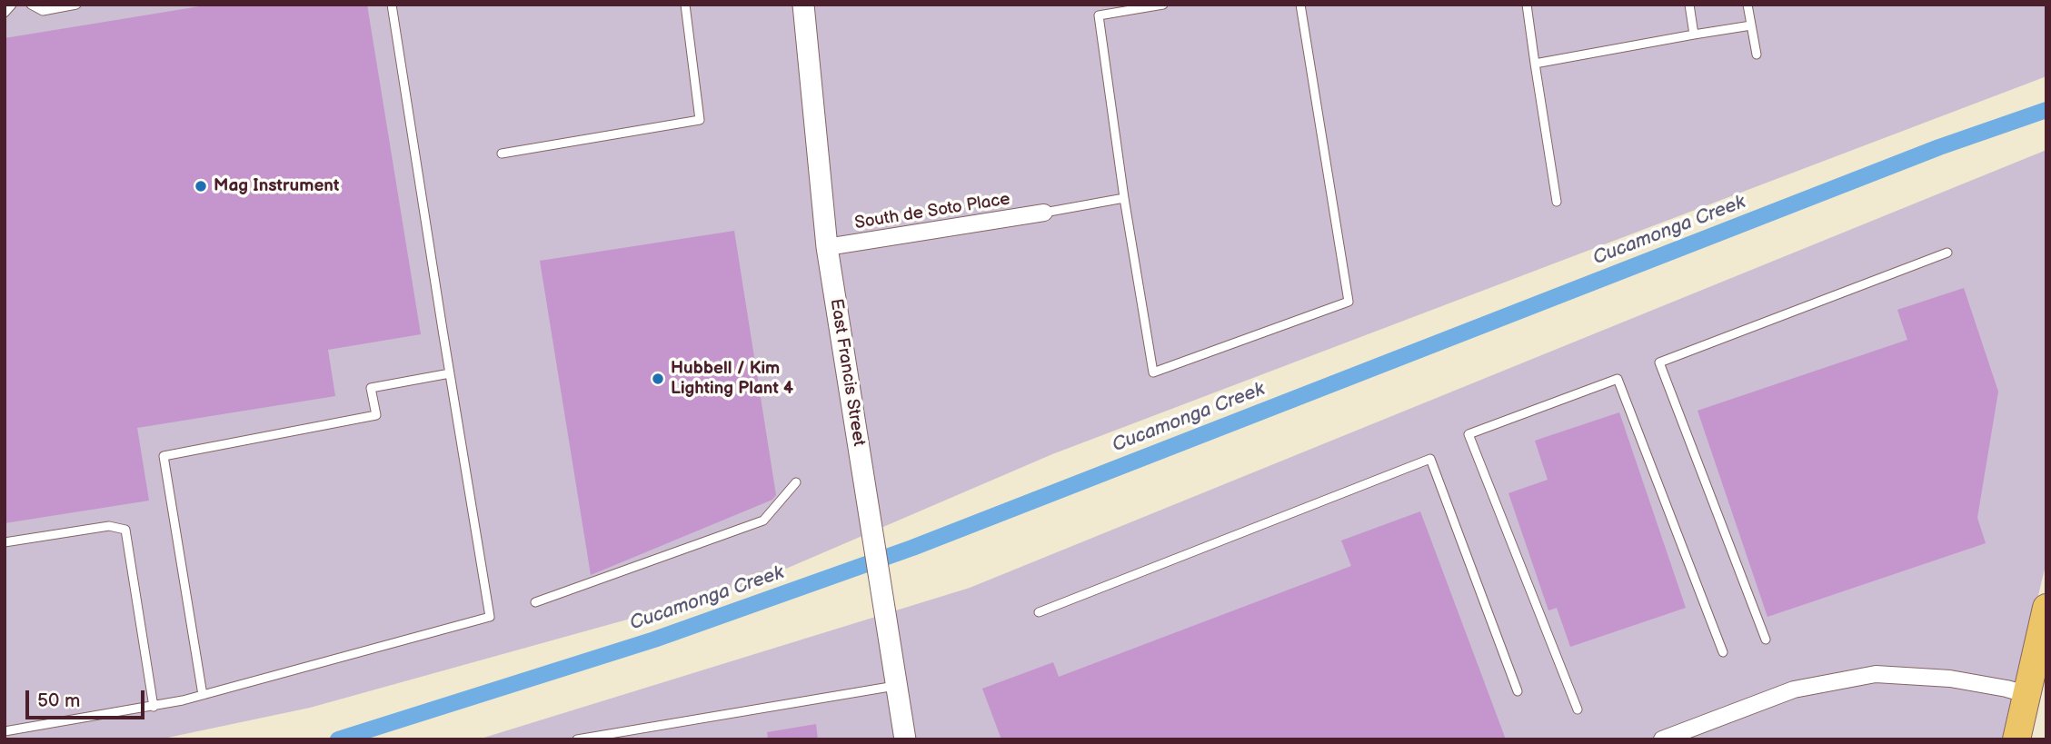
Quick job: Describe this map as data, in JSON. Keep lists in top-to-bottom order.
{
  "streets": {
    "street": ["South de Soto Place", "East Francis Street"]
  },
  "crossings": [
    ["South de Soto Place", "East Francis Street"]
  ],
  "water": ["Cucamonga Creek"],
  "places": ["Mag Instrument", "Hubbell / Kim Lighting Plant 4"],
  "scale_bar": "50 m"
}
